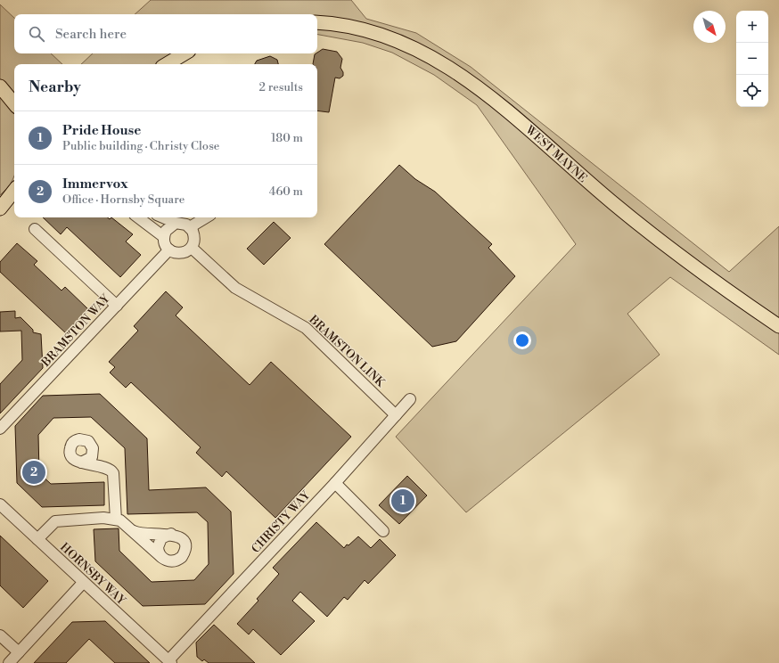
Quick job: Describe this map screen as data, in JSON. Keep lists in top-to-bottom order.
{
  "streets": {
    "main road": ["WEST MAYNE"],
    "street": [
      "BRAMSTON WAY",
      "BRAMSTON LINK",
      "CHRISTY WAY",
      "HORNSBY WAY"
    ]
  },
  "crossings": [
    ["BRAMSTON WAY", "BRAMSTON LINK"],
    ["BRAMSTON LINK", "CHRISTY WAY"],
    ["CHRISTY WAY", "HORNSBY WAY"]
  ],
  "north": "bottom right",
  "page": {
    "map_buttons": ["+", "−"],
    "search": "Search here",
    "heading": ["Nearby", "2 results"],
    "list": [
      {
        "mark": "1",
        "name": "Pride House",
        "note": "Public building · Christy Close",
        "value": "180 m"
      },
      {
        "mark": "2",
        "name": "Immervox",
        "note": "Office · Hornsby Square",
        "value": "460 m"
      }
    ],
    "pins": ["2", "1"]
  }
}
